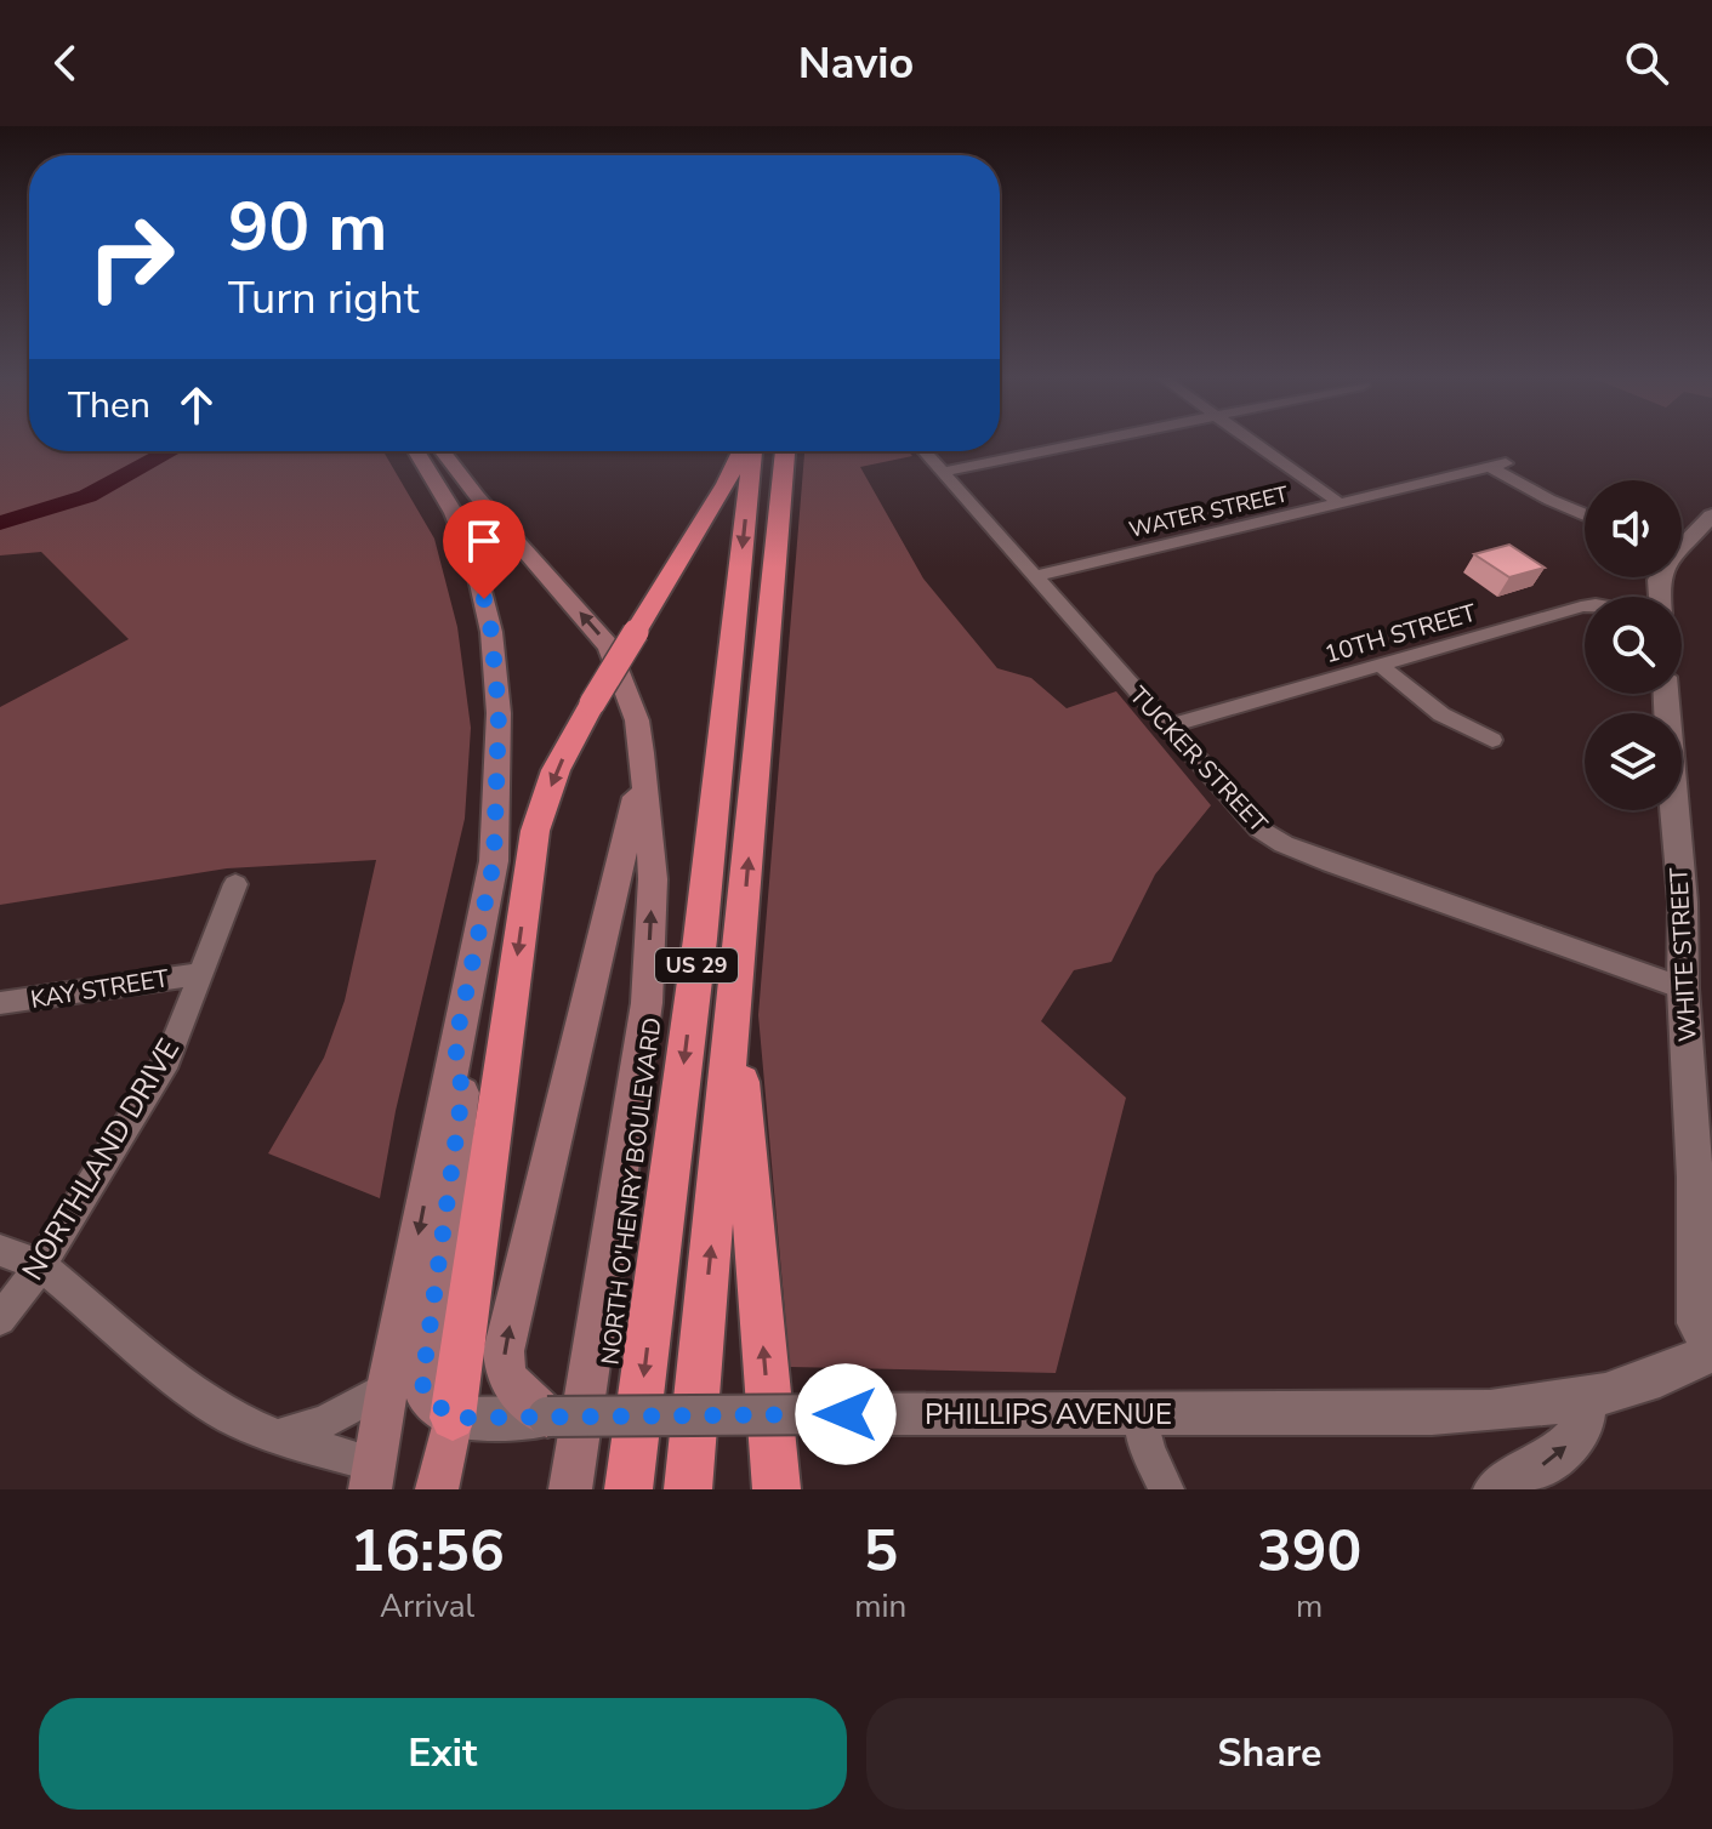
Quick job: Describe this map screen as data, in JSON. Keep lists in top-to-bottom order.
{
  "streets": {
    "highway": ["US 29", "NORTH O'HENRY BOULEVARD"],
    "street": [
      "WATER STREET",
      "10TH STREET",
      "TUCKER STREET",
      "WHITE STREET",
      "KAY STREET",
      "NORTHLAND DRIVE",
      "PHILLIPS AVENUE"
    ]
  },
  "crossings": [
    ["WATER STREET", "TUCKER STREET"],
    ["10TH STREET", "TUCKER STREET"],
    ["TUCKER STREET", "WHITE STREET"],
    ["KAY STREET", "NORTHLAND DRIVE"]
  ],
  "page": {
    "header": "Navio",
    "turn": ["90 m", "Turn right"],
    "then": "Then",
    "eta": [
      "16:56",
      "Arrival",
      "5",
      "min",
      "390",
      "m"
    ],
    "buttons": ["Exit", "Share"]
  }
}
